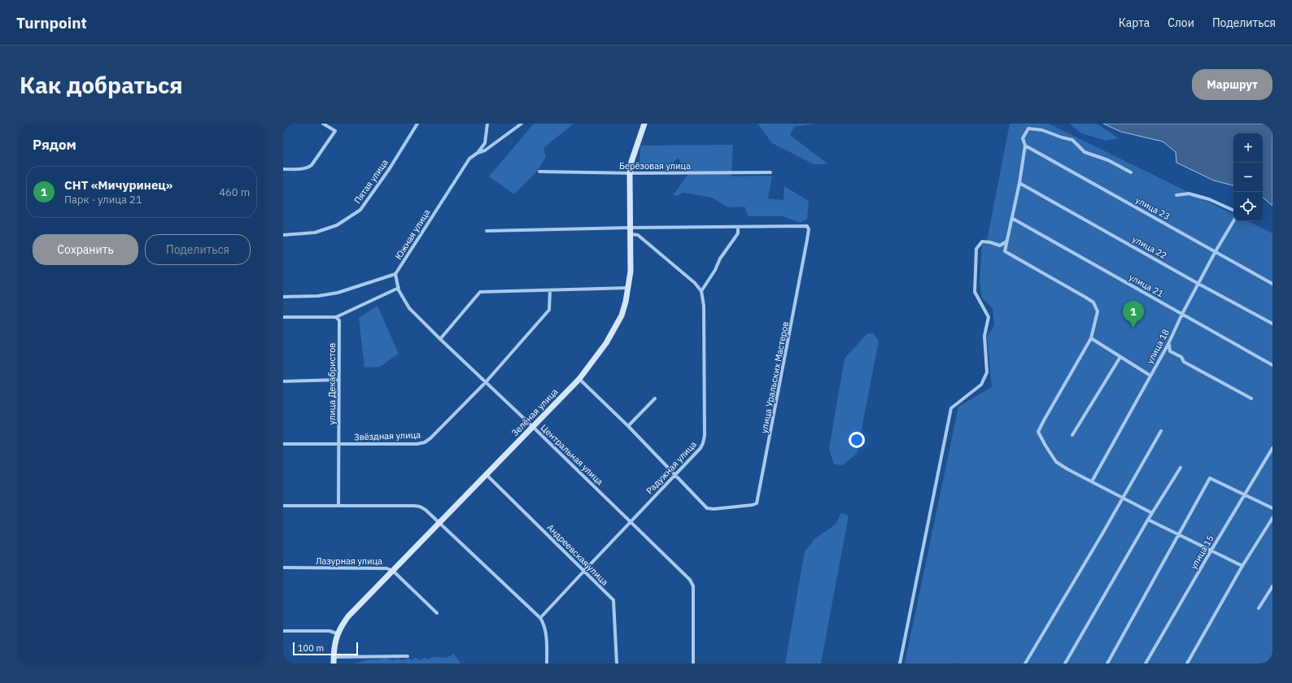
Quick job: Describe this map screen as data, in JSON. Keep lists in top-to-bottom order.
{
  "streets": {
    "street": [
      "Берёзовая улица",
      "Пятая улица",
      "улица 23",
      "Южная улица",
      "улица 22",
      "улица 21",
      "улица 18",
      "улица Уральских Мастеров",
      "улица Декабристов",
      "Зелёная улица",
      "Звёздная улица",
      "Центральная улица",
      "Радужная улица",
      "улица 15",
      "Андреевская улица",
      "Лазурная улица"
    ]
  },
  "crossings": [
    ["Берёзовая улица", "Зелёная улица"],
    ["улица 23", "улица 18"],
    ["Южная улица", "Центральная улица"],
    ["улица 22", "улица 18"],
    ["улица 21", "улица 18"],
    ["улица Уральских Мастеров", "Радужная улица"],
    ["улица Декабристов", "Звёздная улица"],
    ["Зелёная улица", "Центральная улица"],
    ["Зелёная улица", "Андреевская улица"],
    ["Зелёная улица", "Лазурная улица"],
    ["Звёздная улица", "Центральная улица"],
    ["Центральная улица", "Радужная улица"],
    ["Радужная улица", "Андреевская улица"]
  ],
  "scale_bar": "100 m",
  "page": {
    "header": "Turnpoint",
    "nav": ["Карта", "Слои", "Поделиться"],
    "buttons": [
      "Маршрут",
      ["Сохранить", "Поделиться"]
    ],
    "title": "Как добраться",
    "heading": "Рядом",
    "map_buttons": ["+", "−"],
    "list": [
      {
        "mark": "1",
        "name": "СНТ «Мичуринец»",
        "note": "Парк · улица 21",
        "value": "460 m"
      }
    ],
    "pins": "1",
    "scale": "100 m"
  }
}
